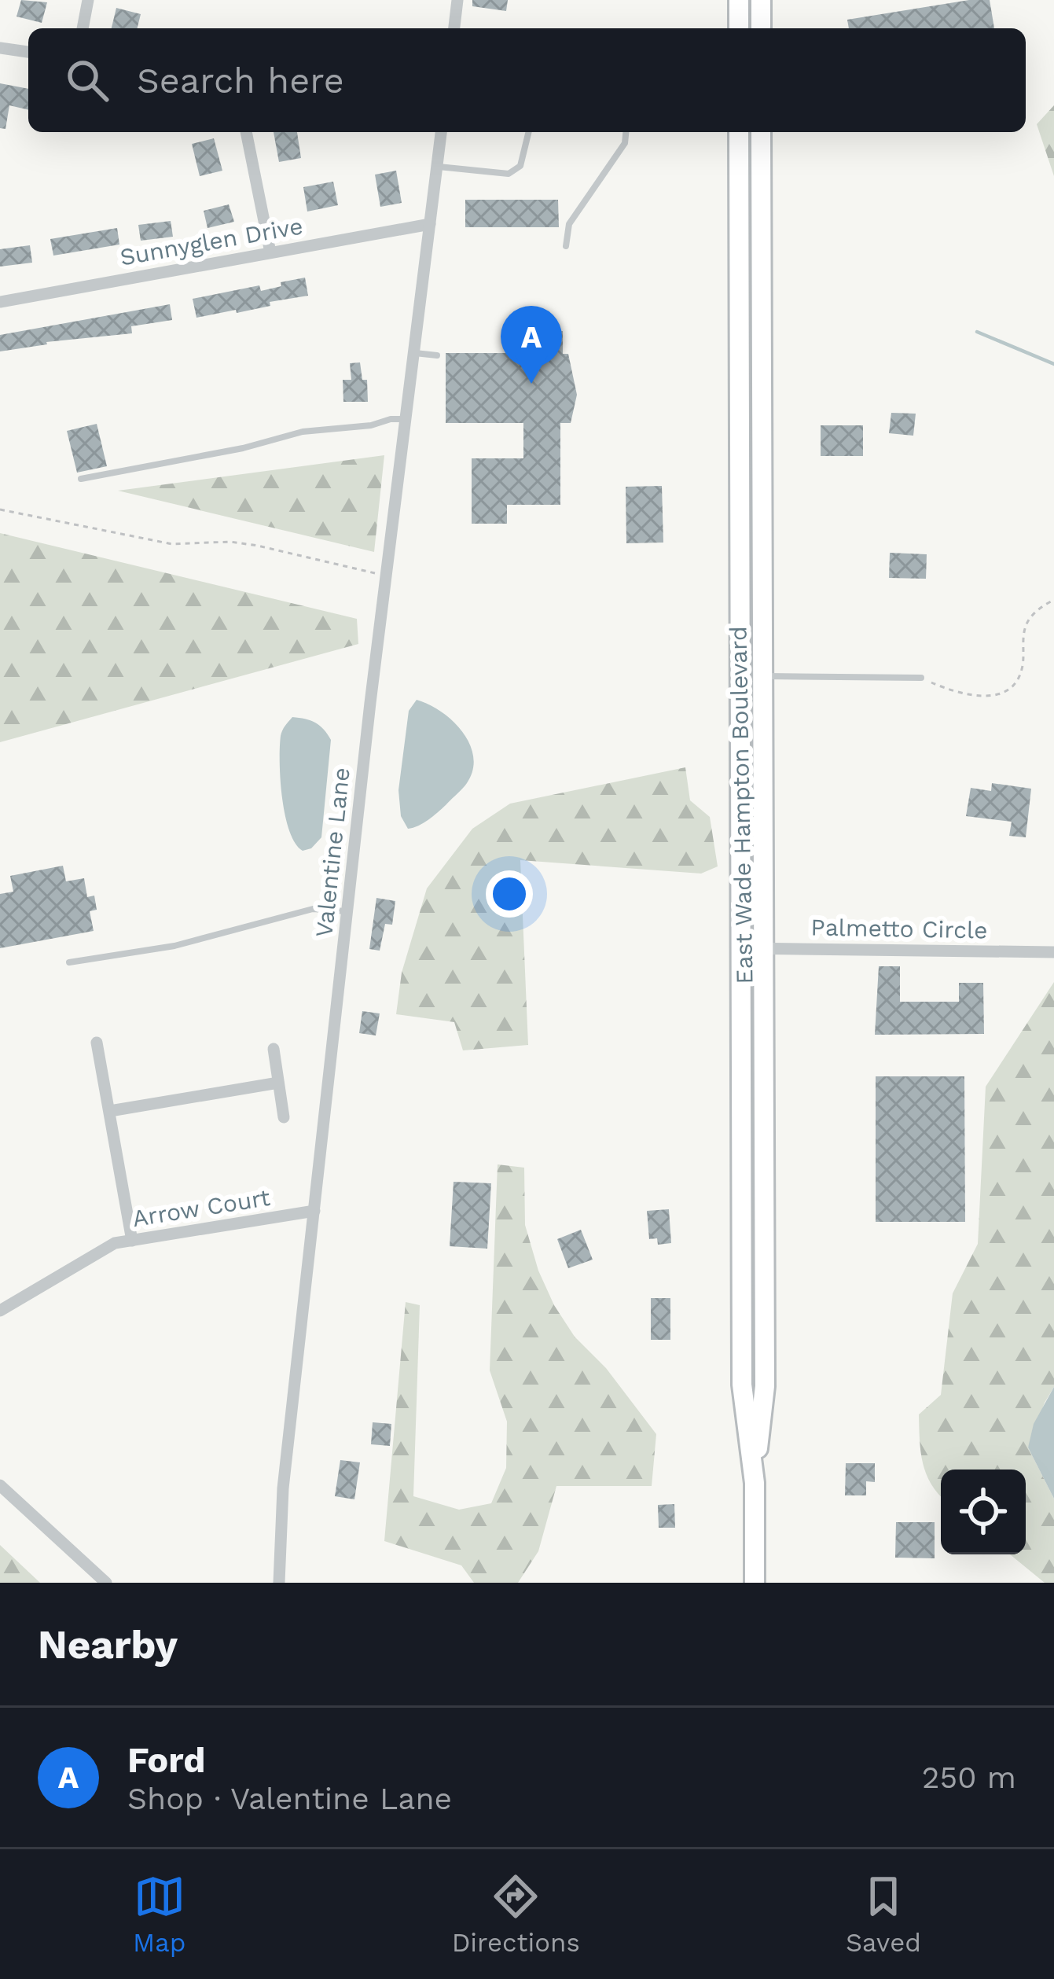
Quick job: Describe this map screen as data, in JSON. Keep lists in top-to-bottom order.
{
  "streets": {
    "main road": ["East Wade Hampton Boulevard"],
    "street": [
      "Sunnyglen Drive",
      "Valentine Lane",
      "Palmetto Circle",
      "Arrow Court"
    ]
  },
  "crossings": [
    ["Sunnyglen Drive", "Valentine Lane"],
    ["East Wade Hampton Boulevard", "Palmetto Circle"],
    ["Valentine Lane", "Arrow Court"]
  ],
  "page": {
    "search": "Search here",
    "pins": "A",
    "heading": "Nearby",
    "list": [
      {
        "mark": "A",
        "name": "Ford",
        "note": "Shop · Valentine Lane",
        "value": "250 m"
      }
    ],
    "nav": ["Map", "Directions", "Saved"]
  }
}
